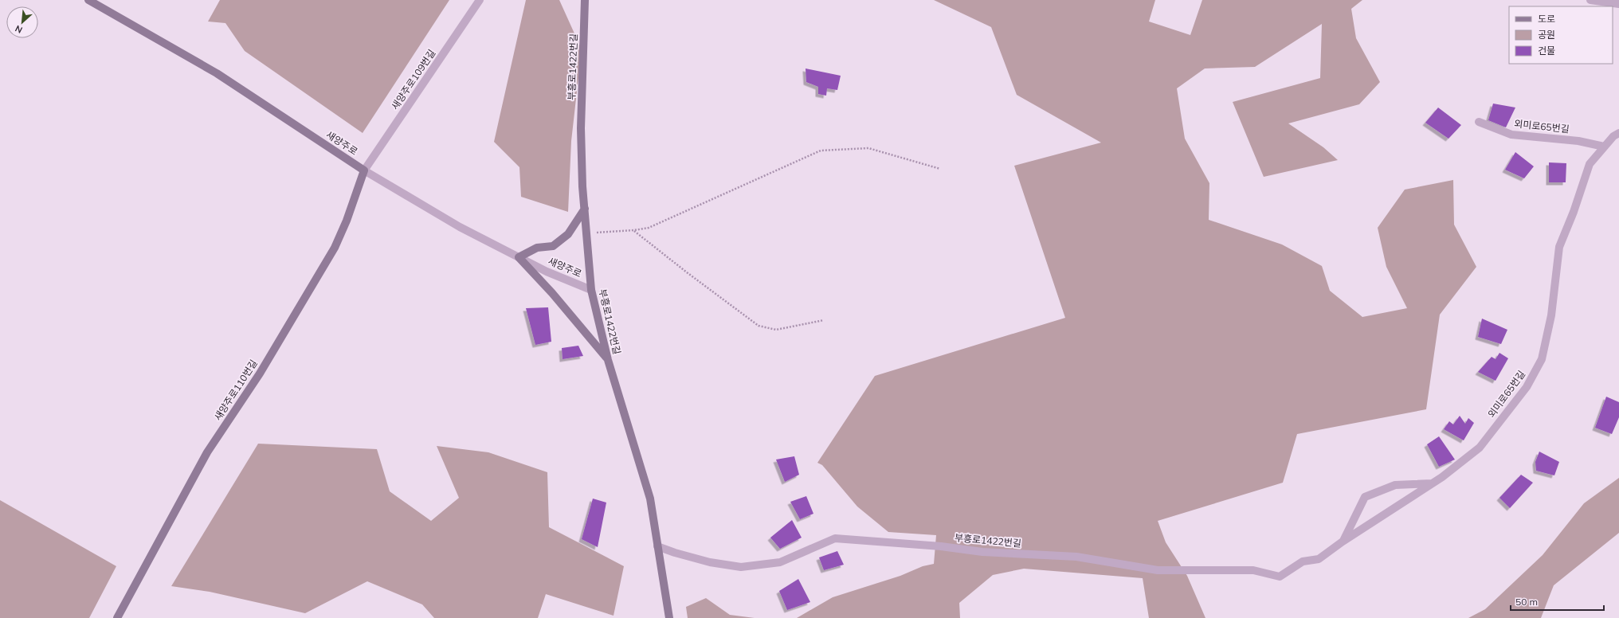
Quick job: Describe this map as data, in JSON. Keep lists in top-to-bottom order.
{
  "streets": {
    "street": [
      "부흥로1422번길",
      "새양주로109번길",
      "외미로65번길",
      "새양주로",
      "새양주로110번길"
    ]
  },
  "crossings": [
    ["부흥로1422번길", "외미로65번길"],
    ["부흥로1422번길", "새양주로"],
    ["새양주로109번길", "새양주로"],
    ["새양주로109번길", "새양주로110번길"],
    ["새양주로", "새양주로110번길"]
  ],
  "legend": ["도로", "공원", "건물"],
  "scale_bar": "50 m",
  "north": "bottom left"
}
